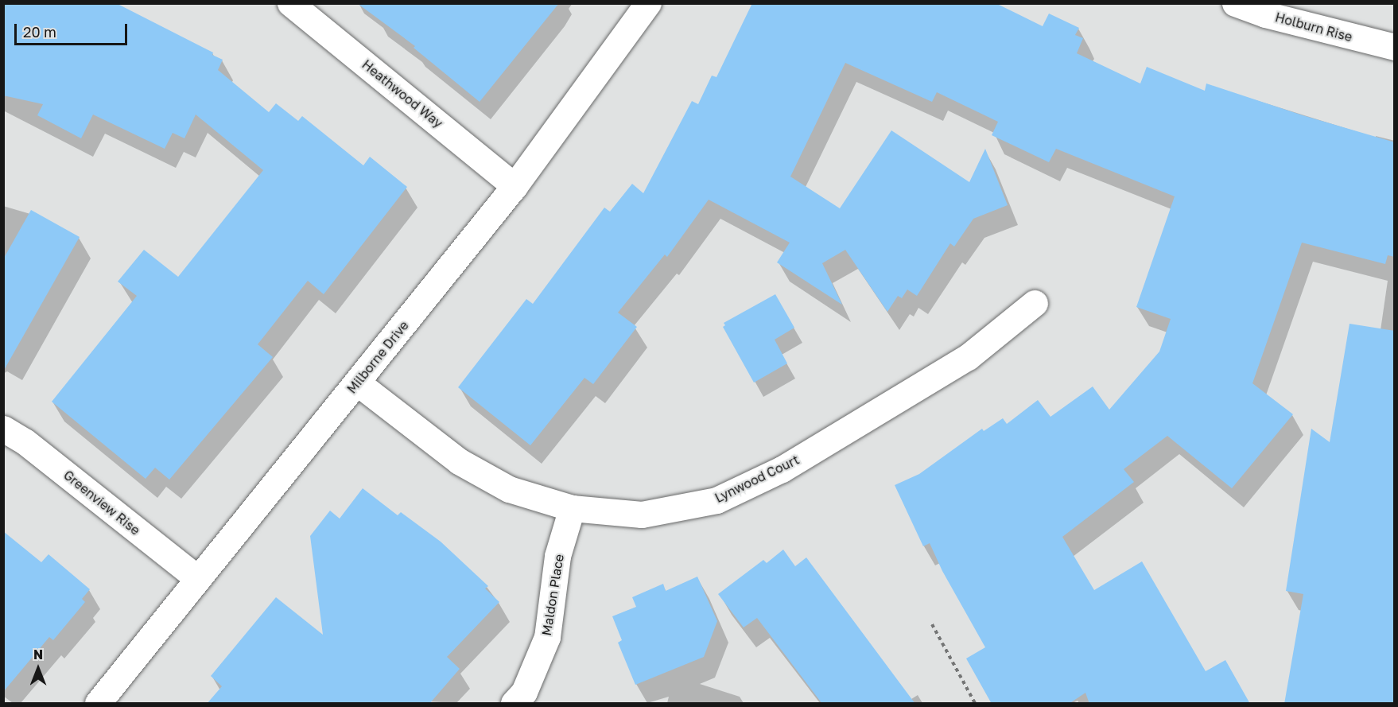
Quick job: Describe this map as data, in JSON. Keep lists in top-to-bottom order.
{
  "streets": {
    "street": [
      "Holburn Rise",
      "Heathwood Way",
      "Milborne Drive",
      "Lynwood Court",
      "Greenview Rise",
      "Maldon Place"
    ]
  },
  "crossings": [
    ["Heathwood Way", "Milborne Drive"],
    ["Milborne Drive", "Lynwood Court"],
    ["Milborne Drive", "Greenview Rise"],
    ["Lynwood Court", "Maldon Place"]
  ],
  "scale_bar": "20 m",
  "north": "top"
}
